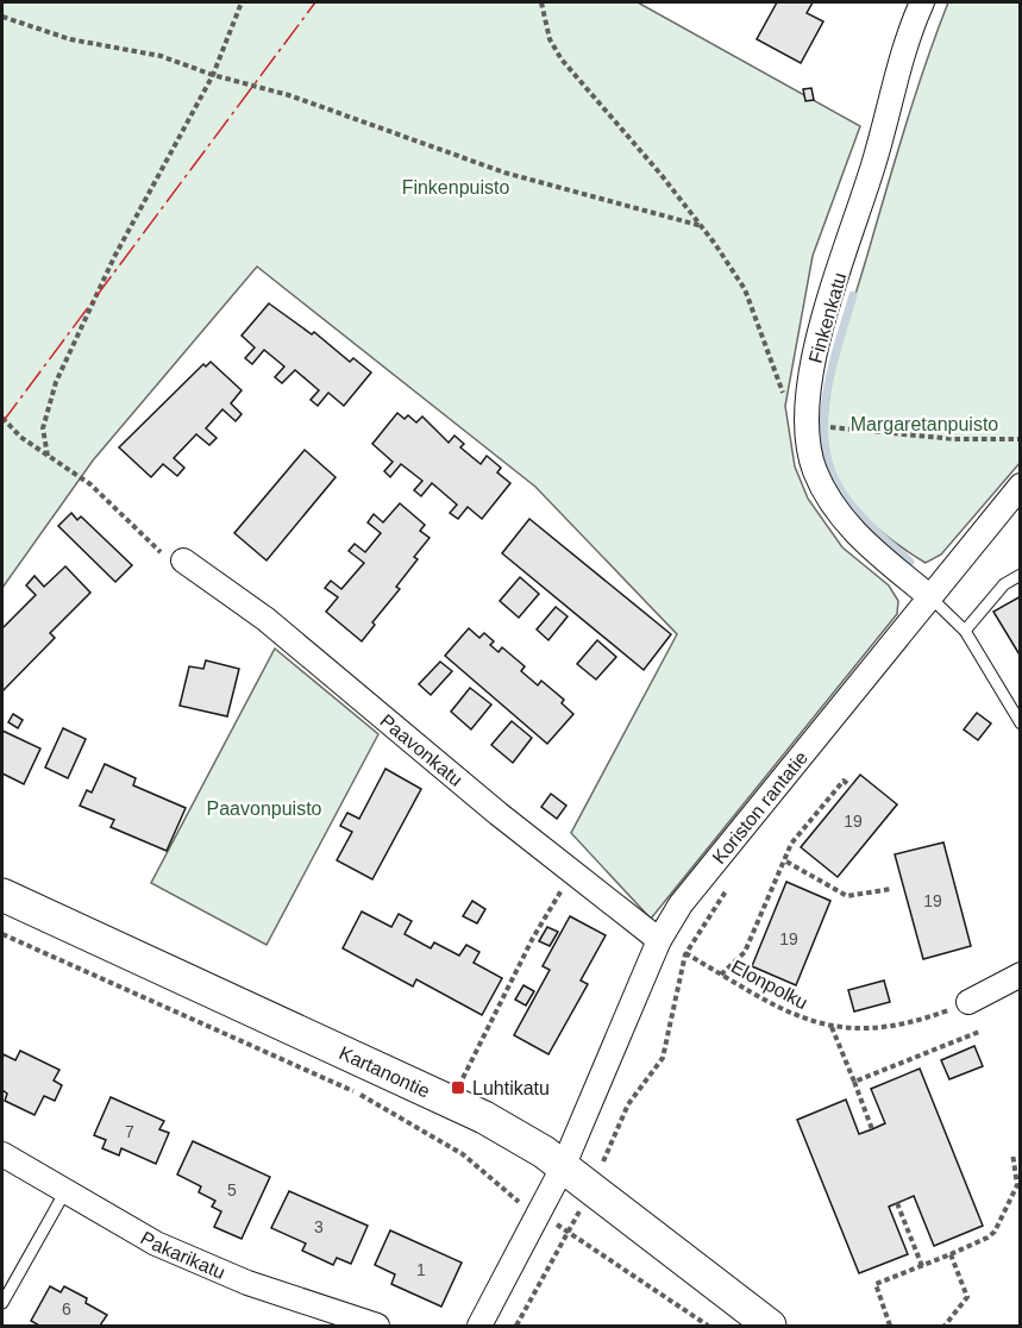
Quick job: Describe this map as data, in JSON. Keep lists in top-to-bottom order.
{
  "streets": {
    "street": [
      "Finkenkatu",
      "Paavonkatu",
      "Koriston rantatie",
      "Kartanontie",
      "Pakarikatu"
    ],
    "path": ["Elonpolku"]
  },
  "crossings": [
    ["Finkenkatu", "Koriston rantatie"],
    ["Paavonkatu", "Koriston rantatie"],
    ["Koriston rantatie", "Kartanontie"]
  ],
  "parks": ["Finkenpuisto", "Margaretanpuisto", "Paavonpuisto"],
  "places": {
    "transit": ["Luhtikatu"]
  },
  "house_numbers": [
    "19",
    "19",
    "19",
    "7",
    "5",
    "3",
    "1",
    "6"
  ]
}
